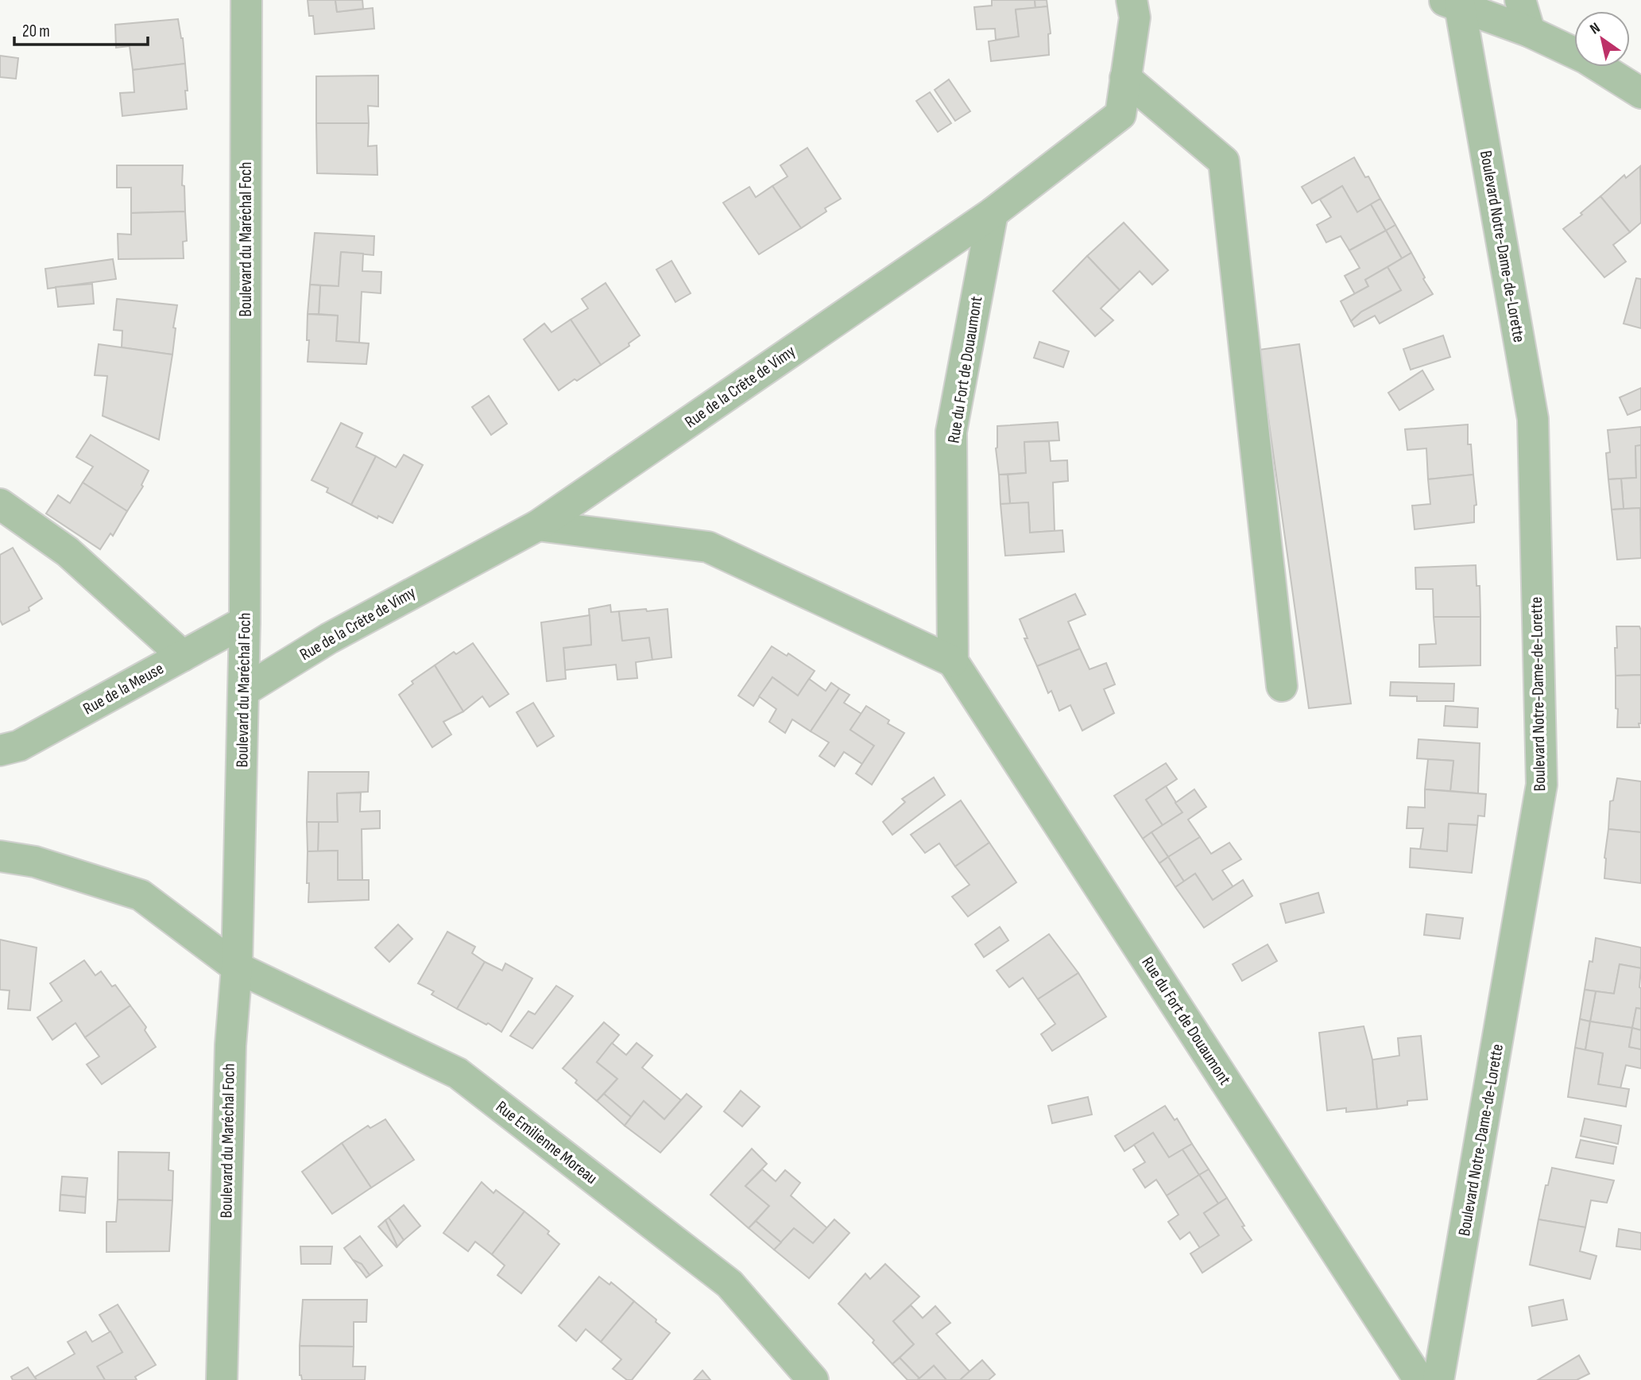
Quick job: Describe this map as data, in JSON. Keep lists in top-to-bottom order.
{
  "streets": {
    "street": [
      "Boulevard du Maréchal Foch",
      "Boulevard Notre-Dame-de-Lorette",
      "Rue du Fort de Douaumont",
      "Rue de la Crête de Vimy",
      "Rue de la Meuse",
      "Rue Emilienne Moreau"
    ]
  },
  "crossings": [
    ["Boulevard du Maréchal Foch", "Rue de la Crête de Vimy"],
    ["Boulevard du Maréchal Foch", "Rue de la Meuse"],
    ["Boulevard du Maréchal Foch", "Rue Emilienne Moreau"],
    ["Rue du Fort de Douaumont", "Rue de la Crête de Vimy"]
  ],
  "scale_bar": "20 m",
  "north": "top left"
}
